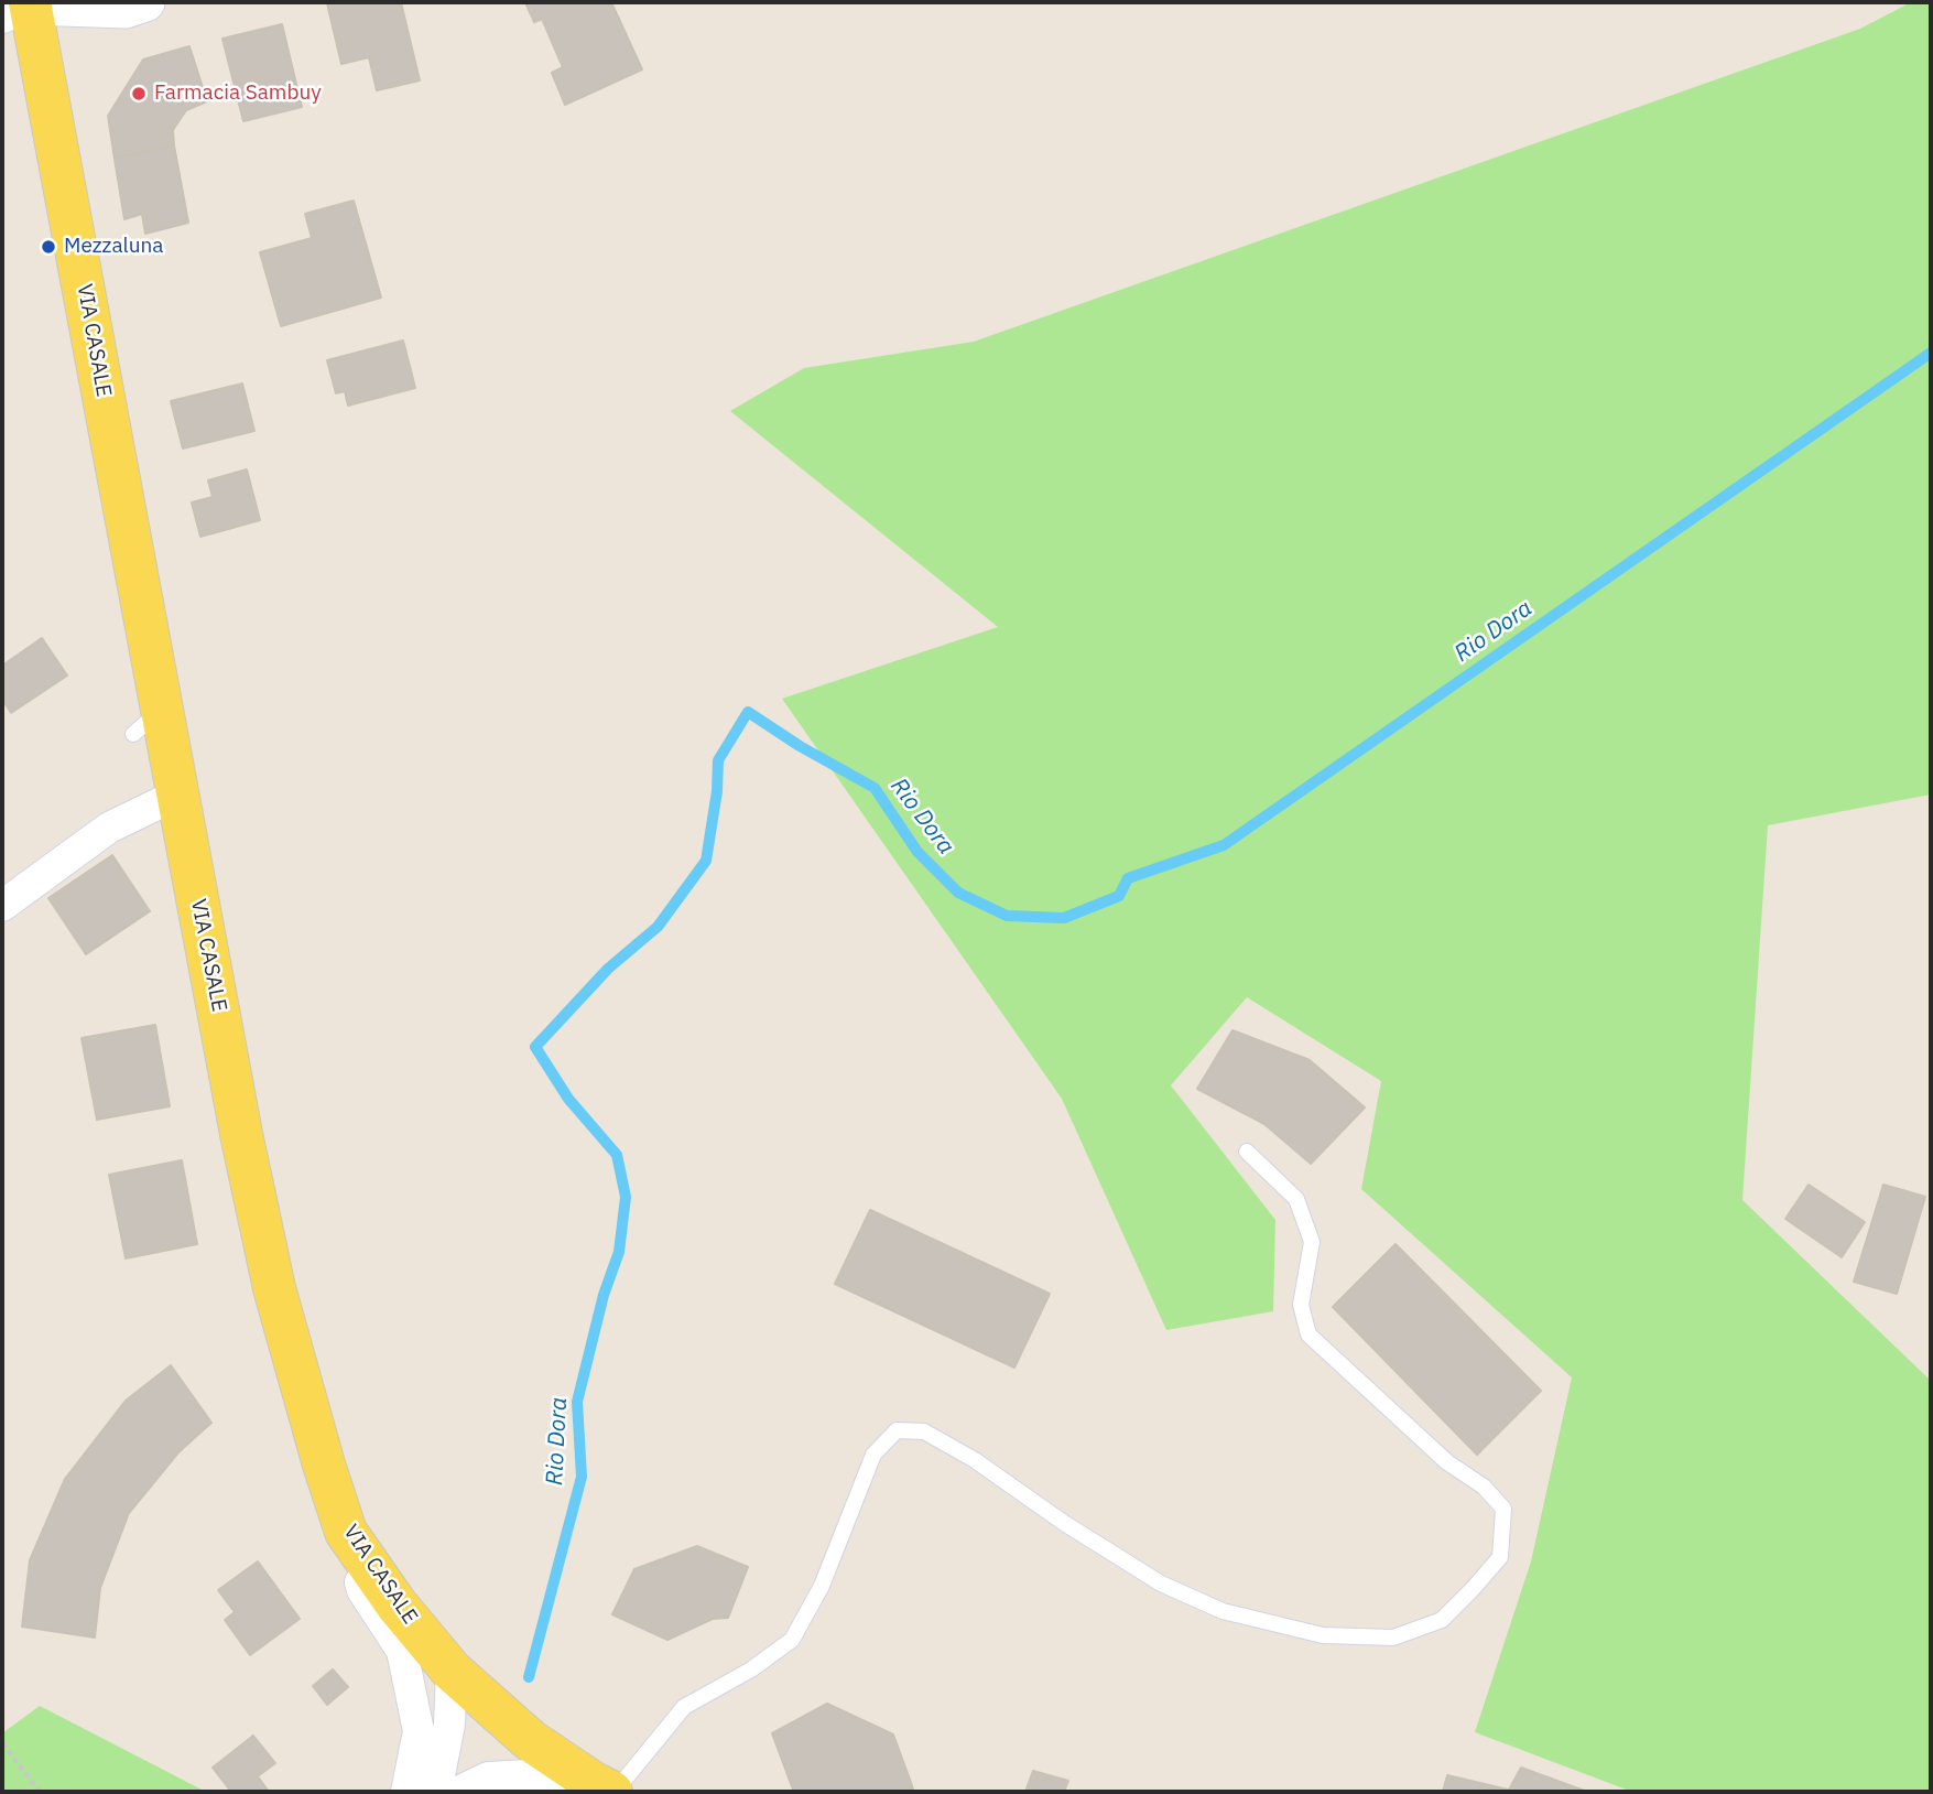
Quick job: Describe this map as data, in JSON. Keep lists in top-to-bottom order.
{
  "streets": {
    "main road": ["VIA CASALE"]
  },
  "water": ["Rio Dora"],
  "places": ["Farmacia Sambuy", "Mezzaluna"]
}
